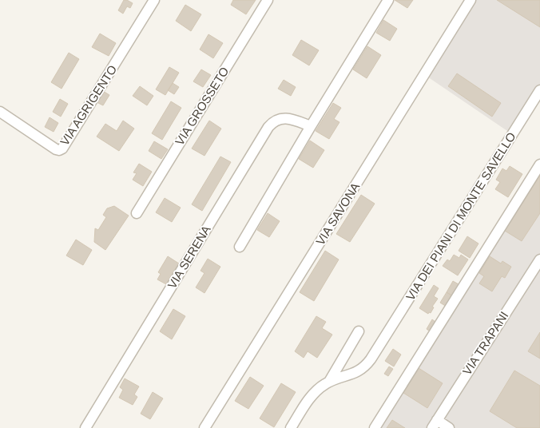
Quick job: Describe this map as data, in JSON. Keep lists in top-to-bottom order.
{
  "streets": {
    "street": [
      "VIA AGRIGENTO",
      "VIA GROSSETO",
      "VIA SAVONA",
      "VIA DEI PIANI DI MONTE SAVELLO",
      "VIA SERENA",
      "VIA TRAPANI"
    ]
  }
}
